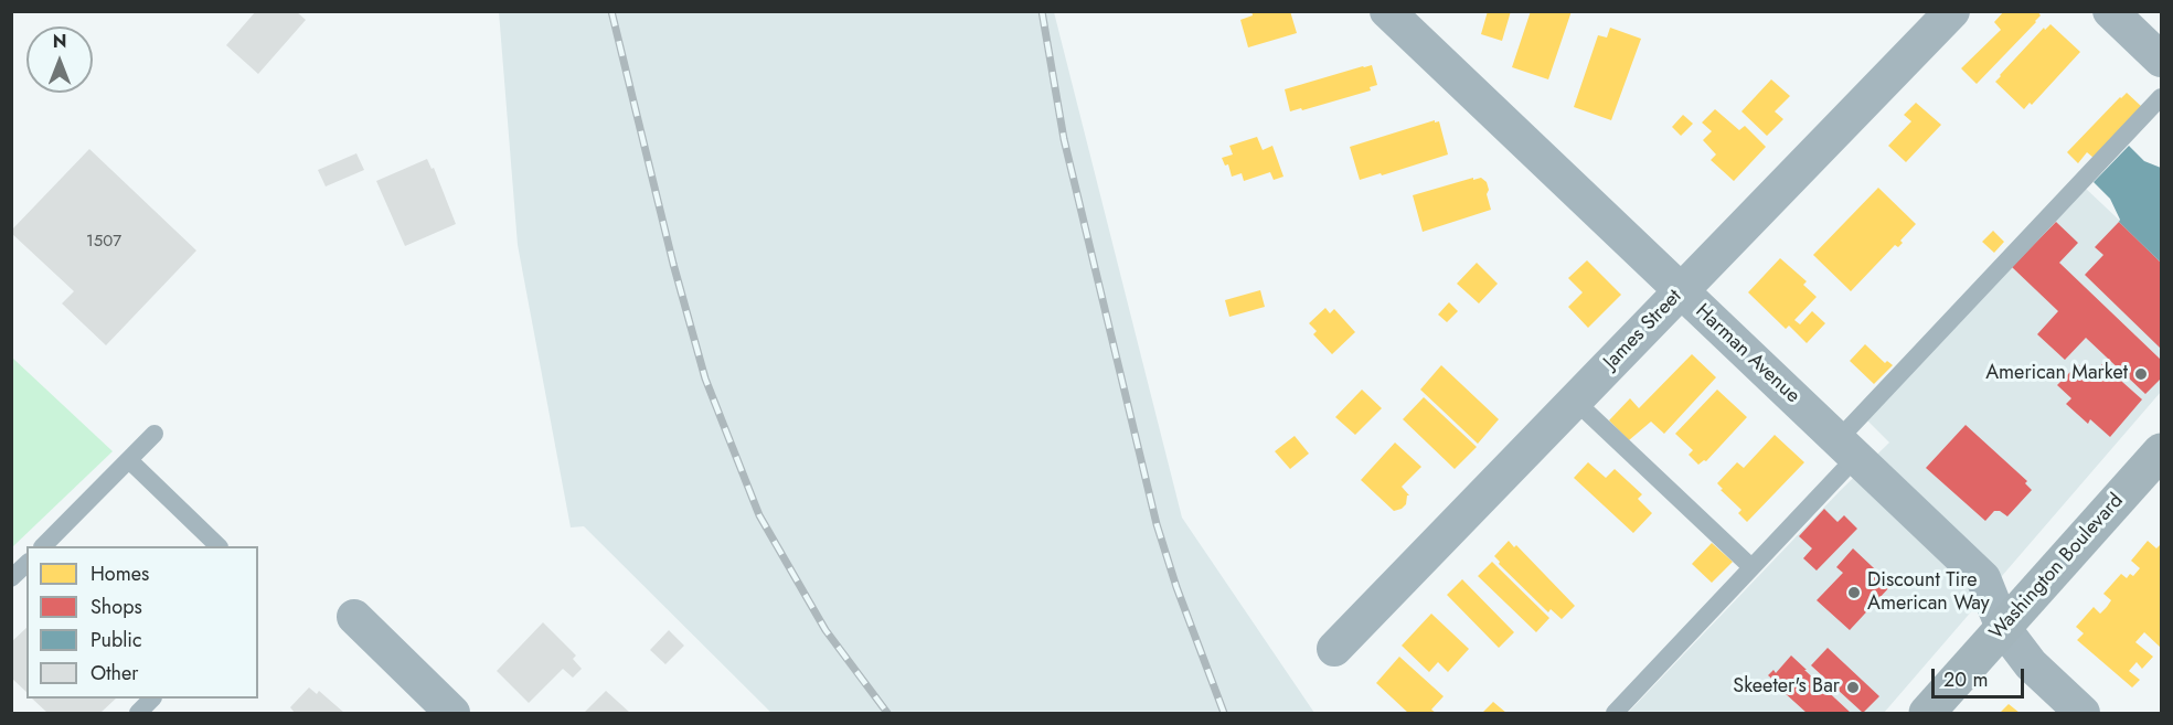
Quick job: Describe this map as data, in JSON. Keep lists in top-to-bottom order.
{
  "streets": {
    "main road": ["Washington Boulevard"],
    "street": ["James Street", "Harman Avenue"]
  },
  "crossings": [
    ["James Street", "Harman Avenue"],
    ["Harman Avenue", "Washington Boulevard"]
  ],
  "places": ["American Market", "Discount Tire American Way", "Skeeter's Bar"],
  "house_numbers": ["1507"],
  "legend": [
    "Homes",
    "Shops",
    "Public",
    "Other"
  ],
  "scale_bar": "20 m",
  "north": "top"
}
